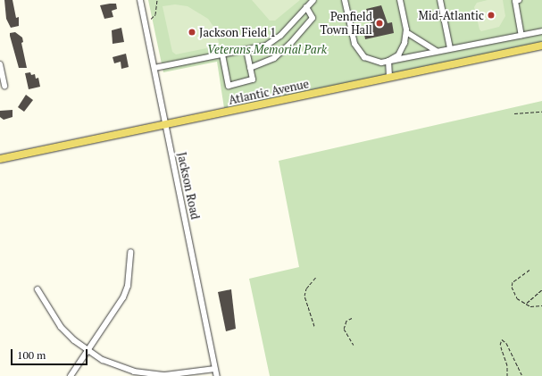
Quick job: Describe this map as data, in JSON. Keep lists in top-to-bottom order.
{
  "streets": {
    "main road": ["Atlantic Avenue"],
    "street": ["Jackson Road"]
  },
  "crossings": [
    ["Atlantic Avenue", "Jackson Road"]
  ],
  "parks": ["Veterans Memorial Park"],
  "places": ["Mid-Atlantic", "Penfield Town Hall", "Jackson Field 1"],
  "scale_bar": "100 m"
}
